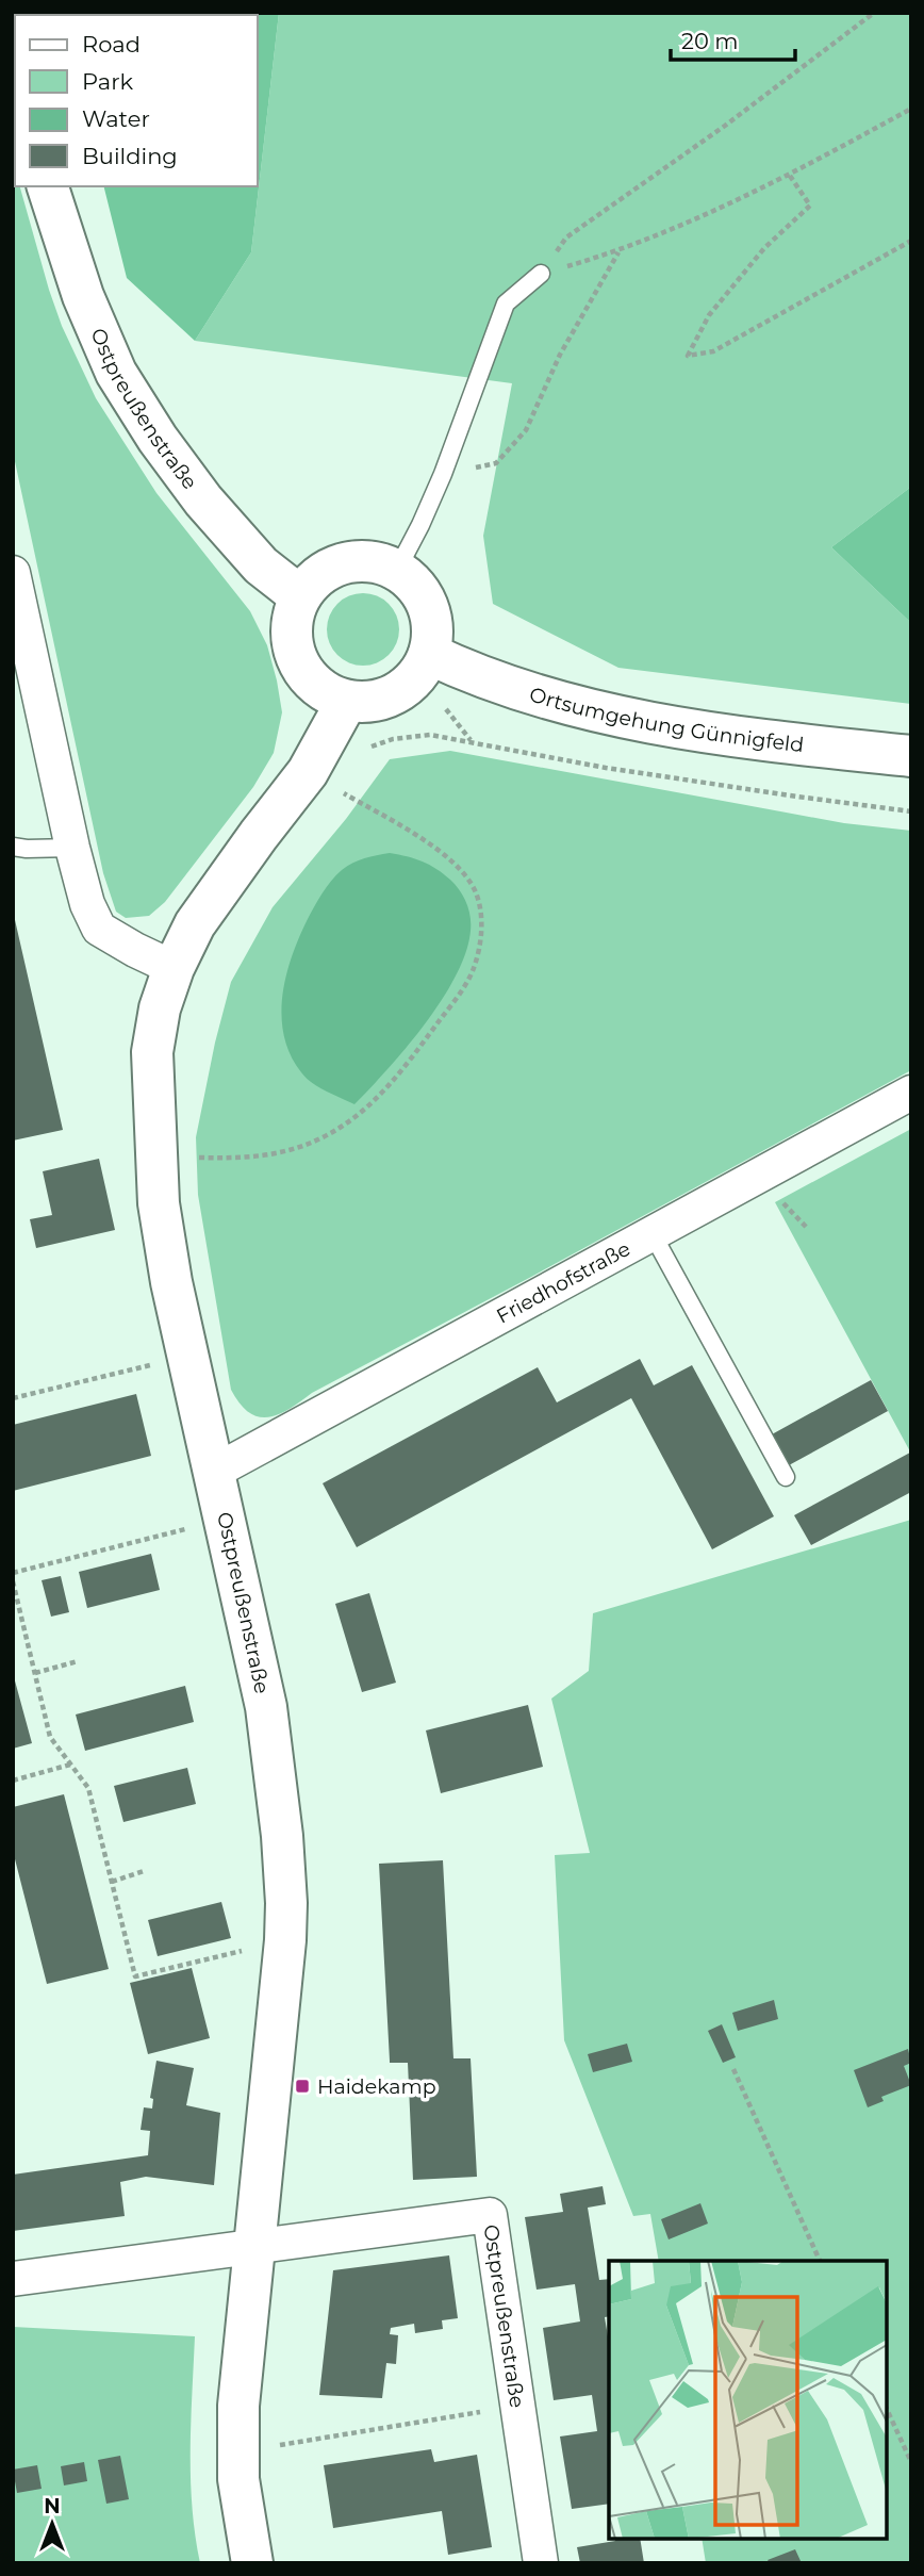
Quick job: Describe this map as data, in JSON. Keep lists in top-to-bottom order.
{
  "streets": {
    "street": ["Ostpreußenstraße", "Ortsumgehung Günnigfeld", "Friedhofstraße"]
  },
  "crossings": [
    ["Ostpreußenstraße", "Ortsumgehung Günnigfeld"],
    ["Ostpreußenstraße", "Friedhofstraße"]
  ],
  "places": {
    "transit": ["Haidekamp"]
  },
  "legend": [
    "Road",
    "Park",
    "Water",
    "Building"
  ],
  "scale_bar": "20 m",
  "north": "top"
}
